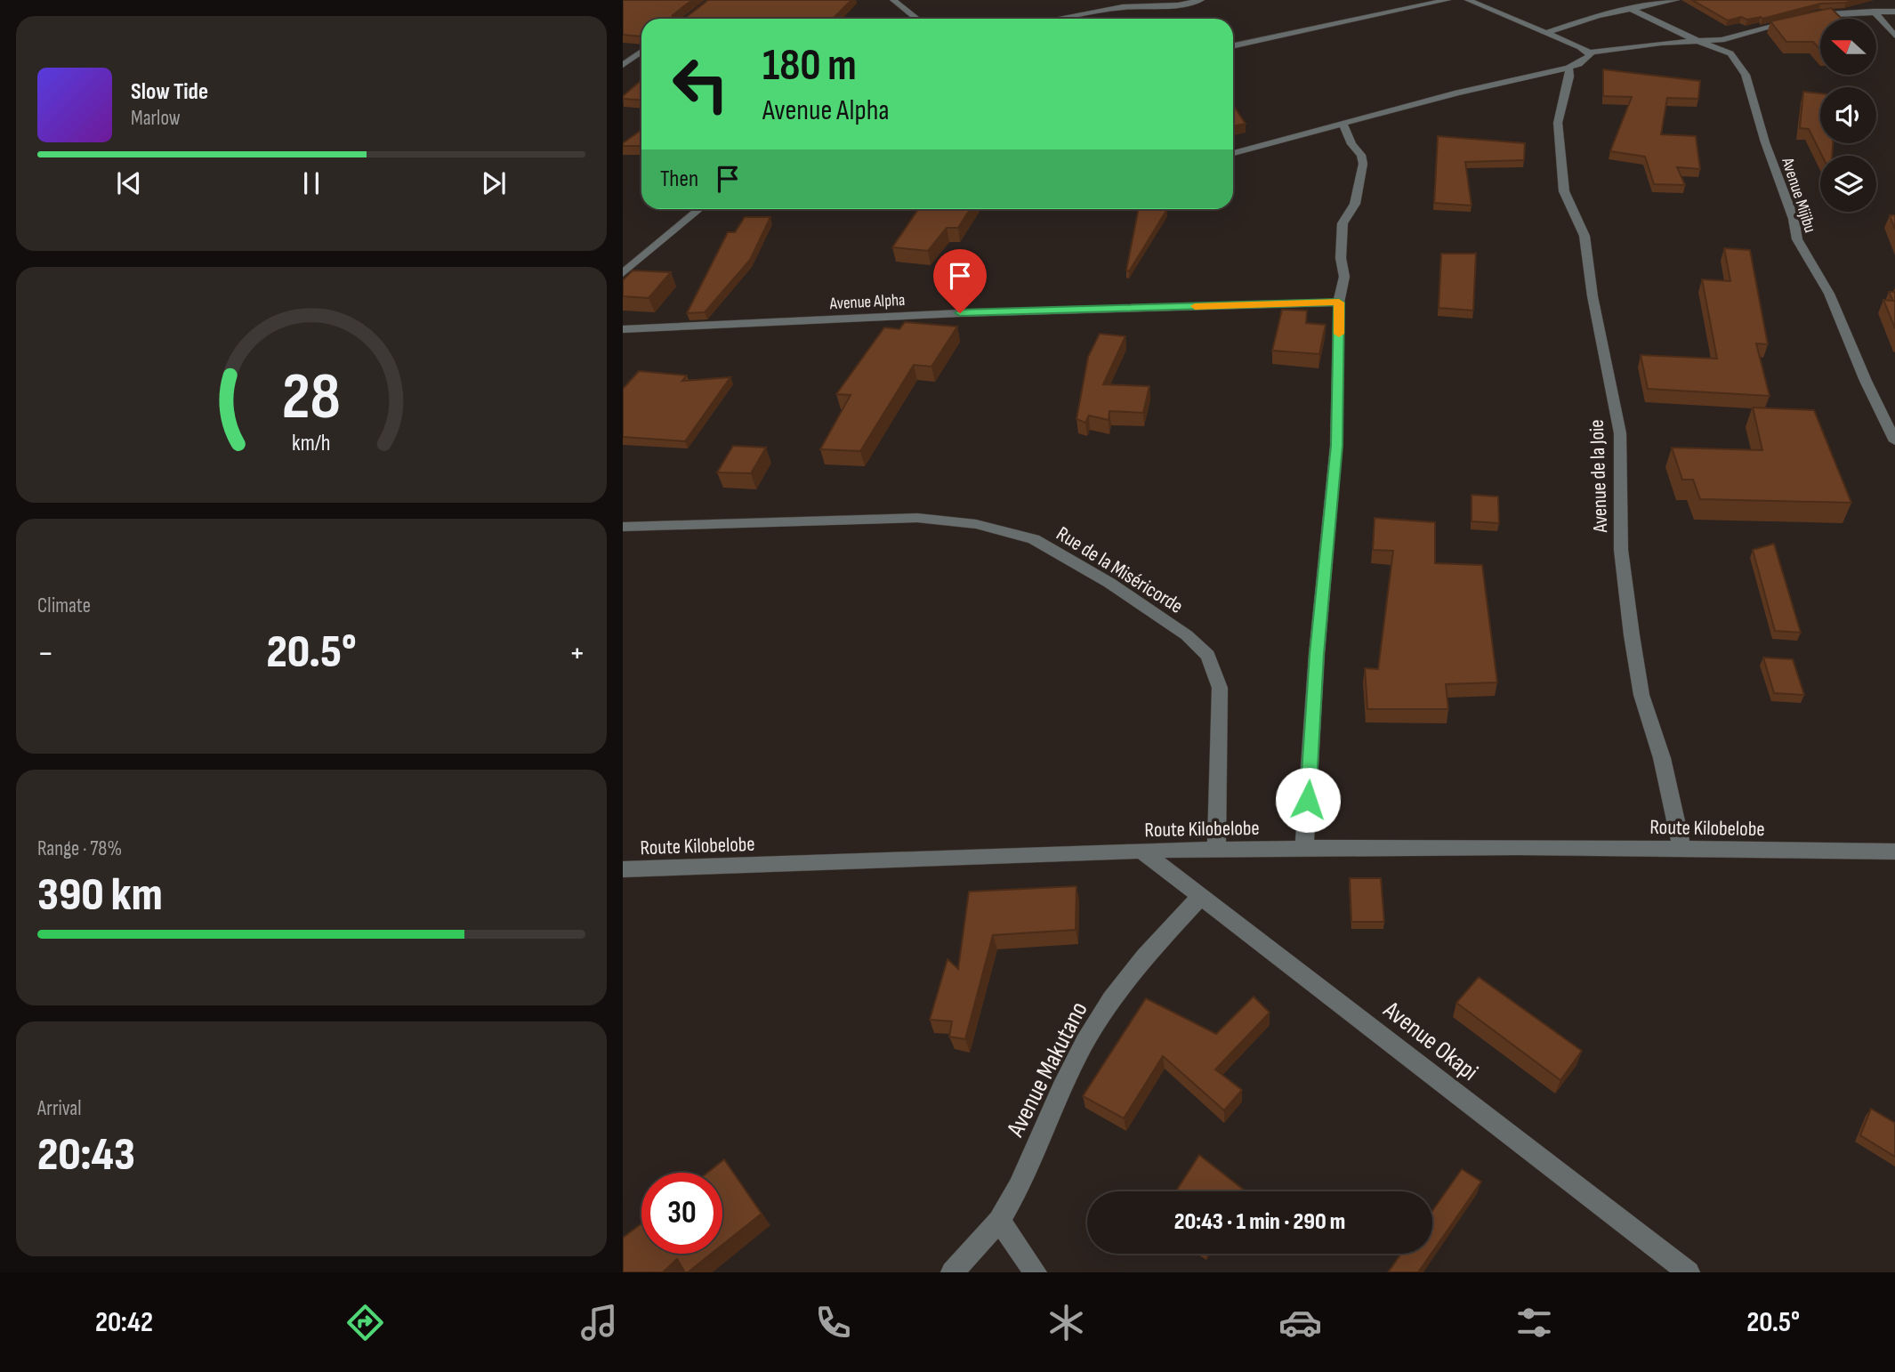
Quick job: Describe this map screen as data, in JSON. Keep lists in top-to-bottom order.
{
  "streets": {
    "street": [
      "Avenue Mijibu",
      "Avenue Alpha",
      "Avenue de la Joie",
      "Rue de la Miséricorde",
      "Route Kilobelobe",
      "Avenue Okapi",
      "Avenue Makutano"
    ]
  },
  "crossings": [
    ["Avenue de la Joie", "Route Kilobelobe"],
    ["Rue de la Miséricorde", "Route Kilobelobe"],
    ["Route Kilobelobe", "Avenue Okapi"],
    ["Avenue Okapi", "Avenue Makutano"]
  ],
  "north": "left",
  "page": {
    "turn": ["180 m", "Avenue Alpha"],
    "song": ["Slow Tide", "Marlow"],
    "then": "Then",
    "tile": [
      "Climate",
      ["Range · 78%", "390 km"],
      ["Arrival", "20:43"]
    ],
    "heat": ["−", "20.5°", "+"],
    "limit": "30",
    "trip": "20:43 · 1 min · 290 m",
    "tabs": ["20:42", "20.5°"],
    "gauge": ["28", "km/h"]
  }
}
